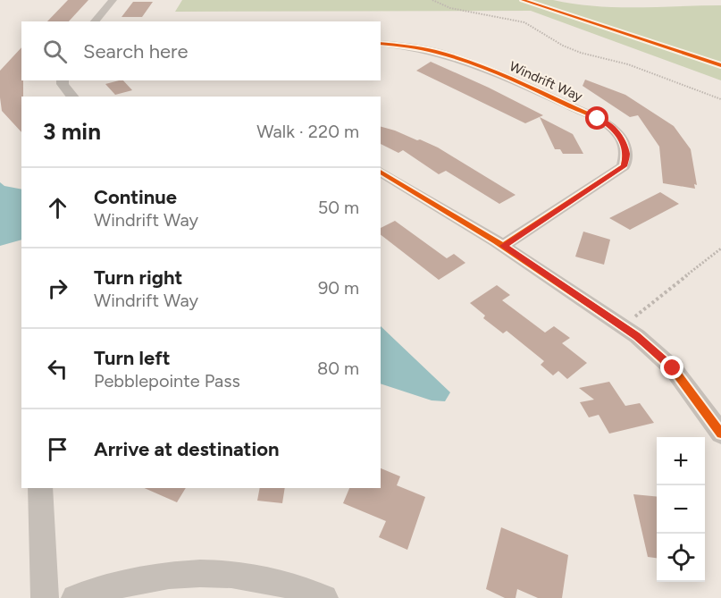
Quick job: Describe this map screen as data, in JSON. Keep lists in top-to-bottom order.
{
  "streets": {
    "street": ["Windrift Way"]
  },
  "page": {
    "search": "Search here",
    "heading": ["3 min", "Walk · 220 m"],
    "list": [
      ["Continue", "Windrift Way", "50 m"],
      ["Turn right", "Windrift Way", "90 m"],
      ["Turn left", "Pebblepointe Pass", "80 m"],
      "Arrive at destination"
    ],
    "map_buttons": ["+", "−"]
  }
}
